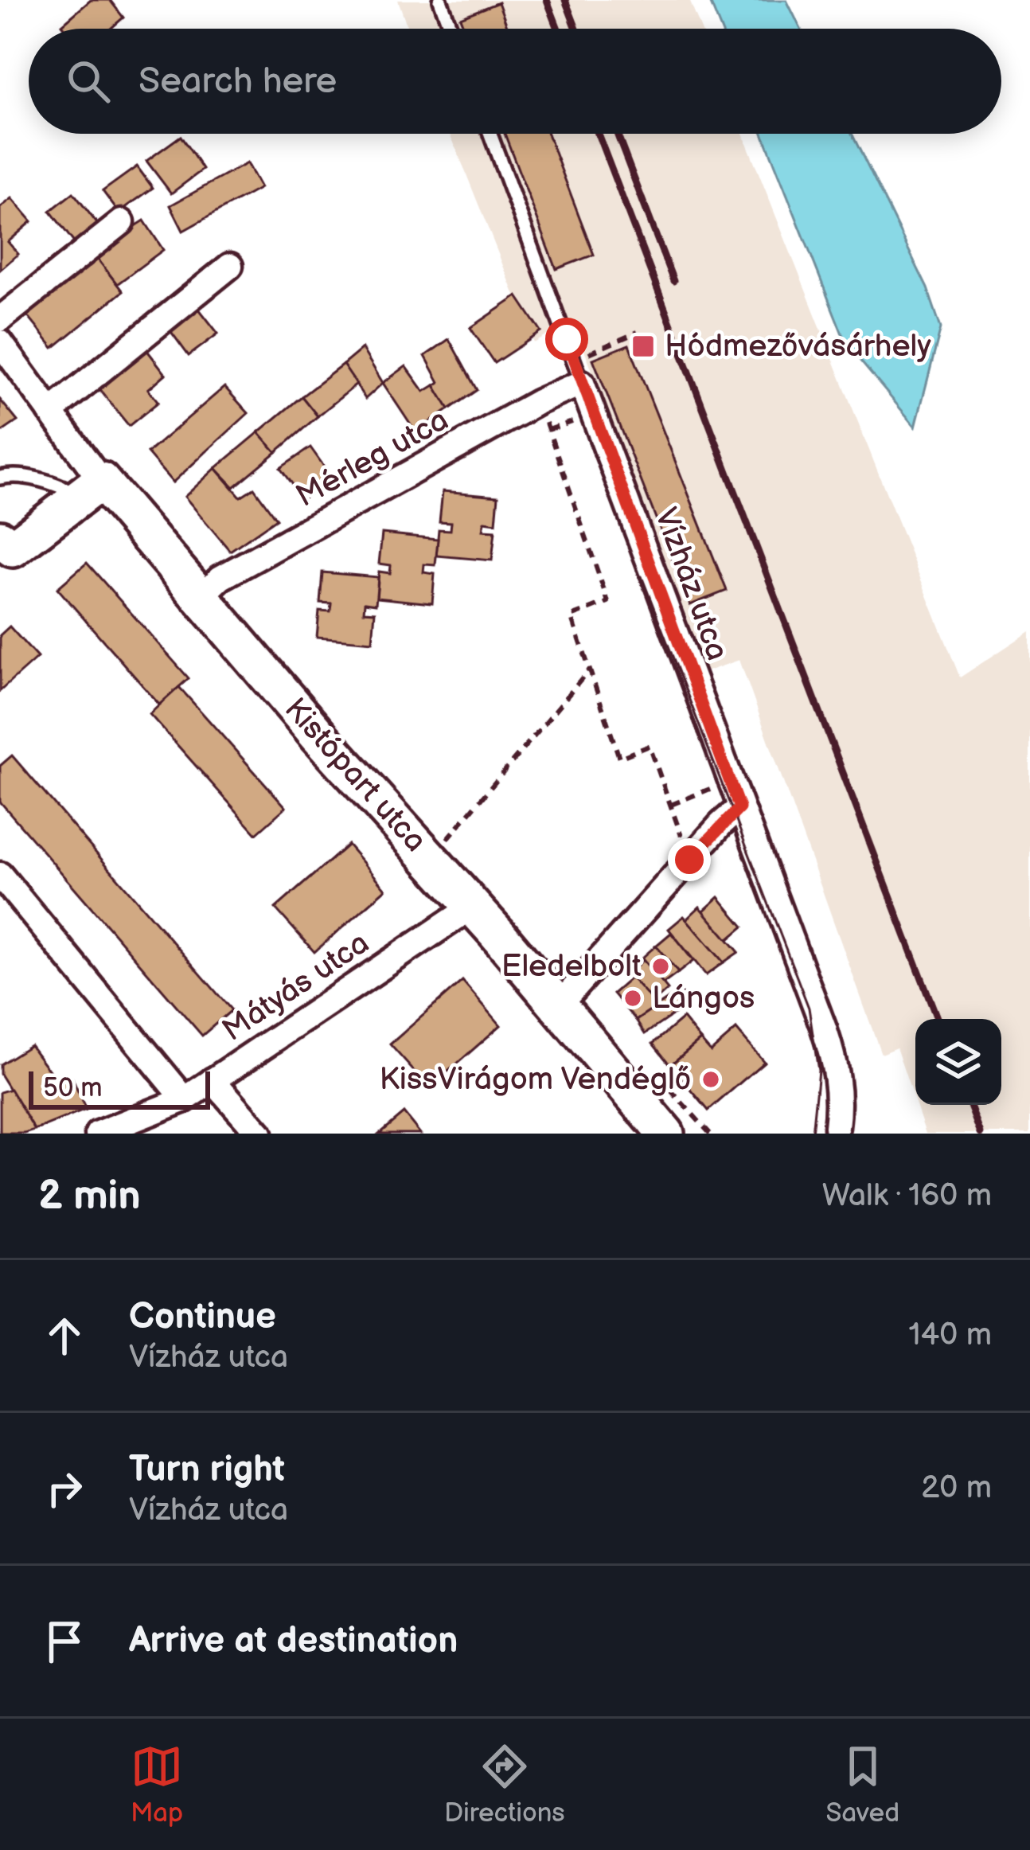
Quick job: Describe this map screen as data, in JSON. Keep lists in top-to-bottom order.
{
  "streets": {
    "street": [
      "Mérleg utca",
      "Vízház utca",
      "Kistópart utca",
      "Mátyás utca"
    ]
  },
  "crossings": [
    ["Mérleg utca", "Vízház utca"],
    ["Mérleg utca", "Kistópart utca"],
    ["Kistópart utca", "Mátyás utca"]
  ],
  "places": {
    "transit": ["Hódmezővásárhely"],
    "other": ["Eledelbolt", "Lángos", "KissVirágom Vendéglő"]
  },
  "scale_bar": "50 m",
  "page": {
    "search": "Search here",
    "scale": "50 m",
    "heading": ["2 min", "Walk · 160 m"],
    "list": [
      ["Continue", "Vízház utca", "140 m"],
      ["Turn right", "Vízház utca", "20 m"],
      "Arrive at destination"
    ],
    "nav": ["Map", "Directions", "Saved"]
  }
}
